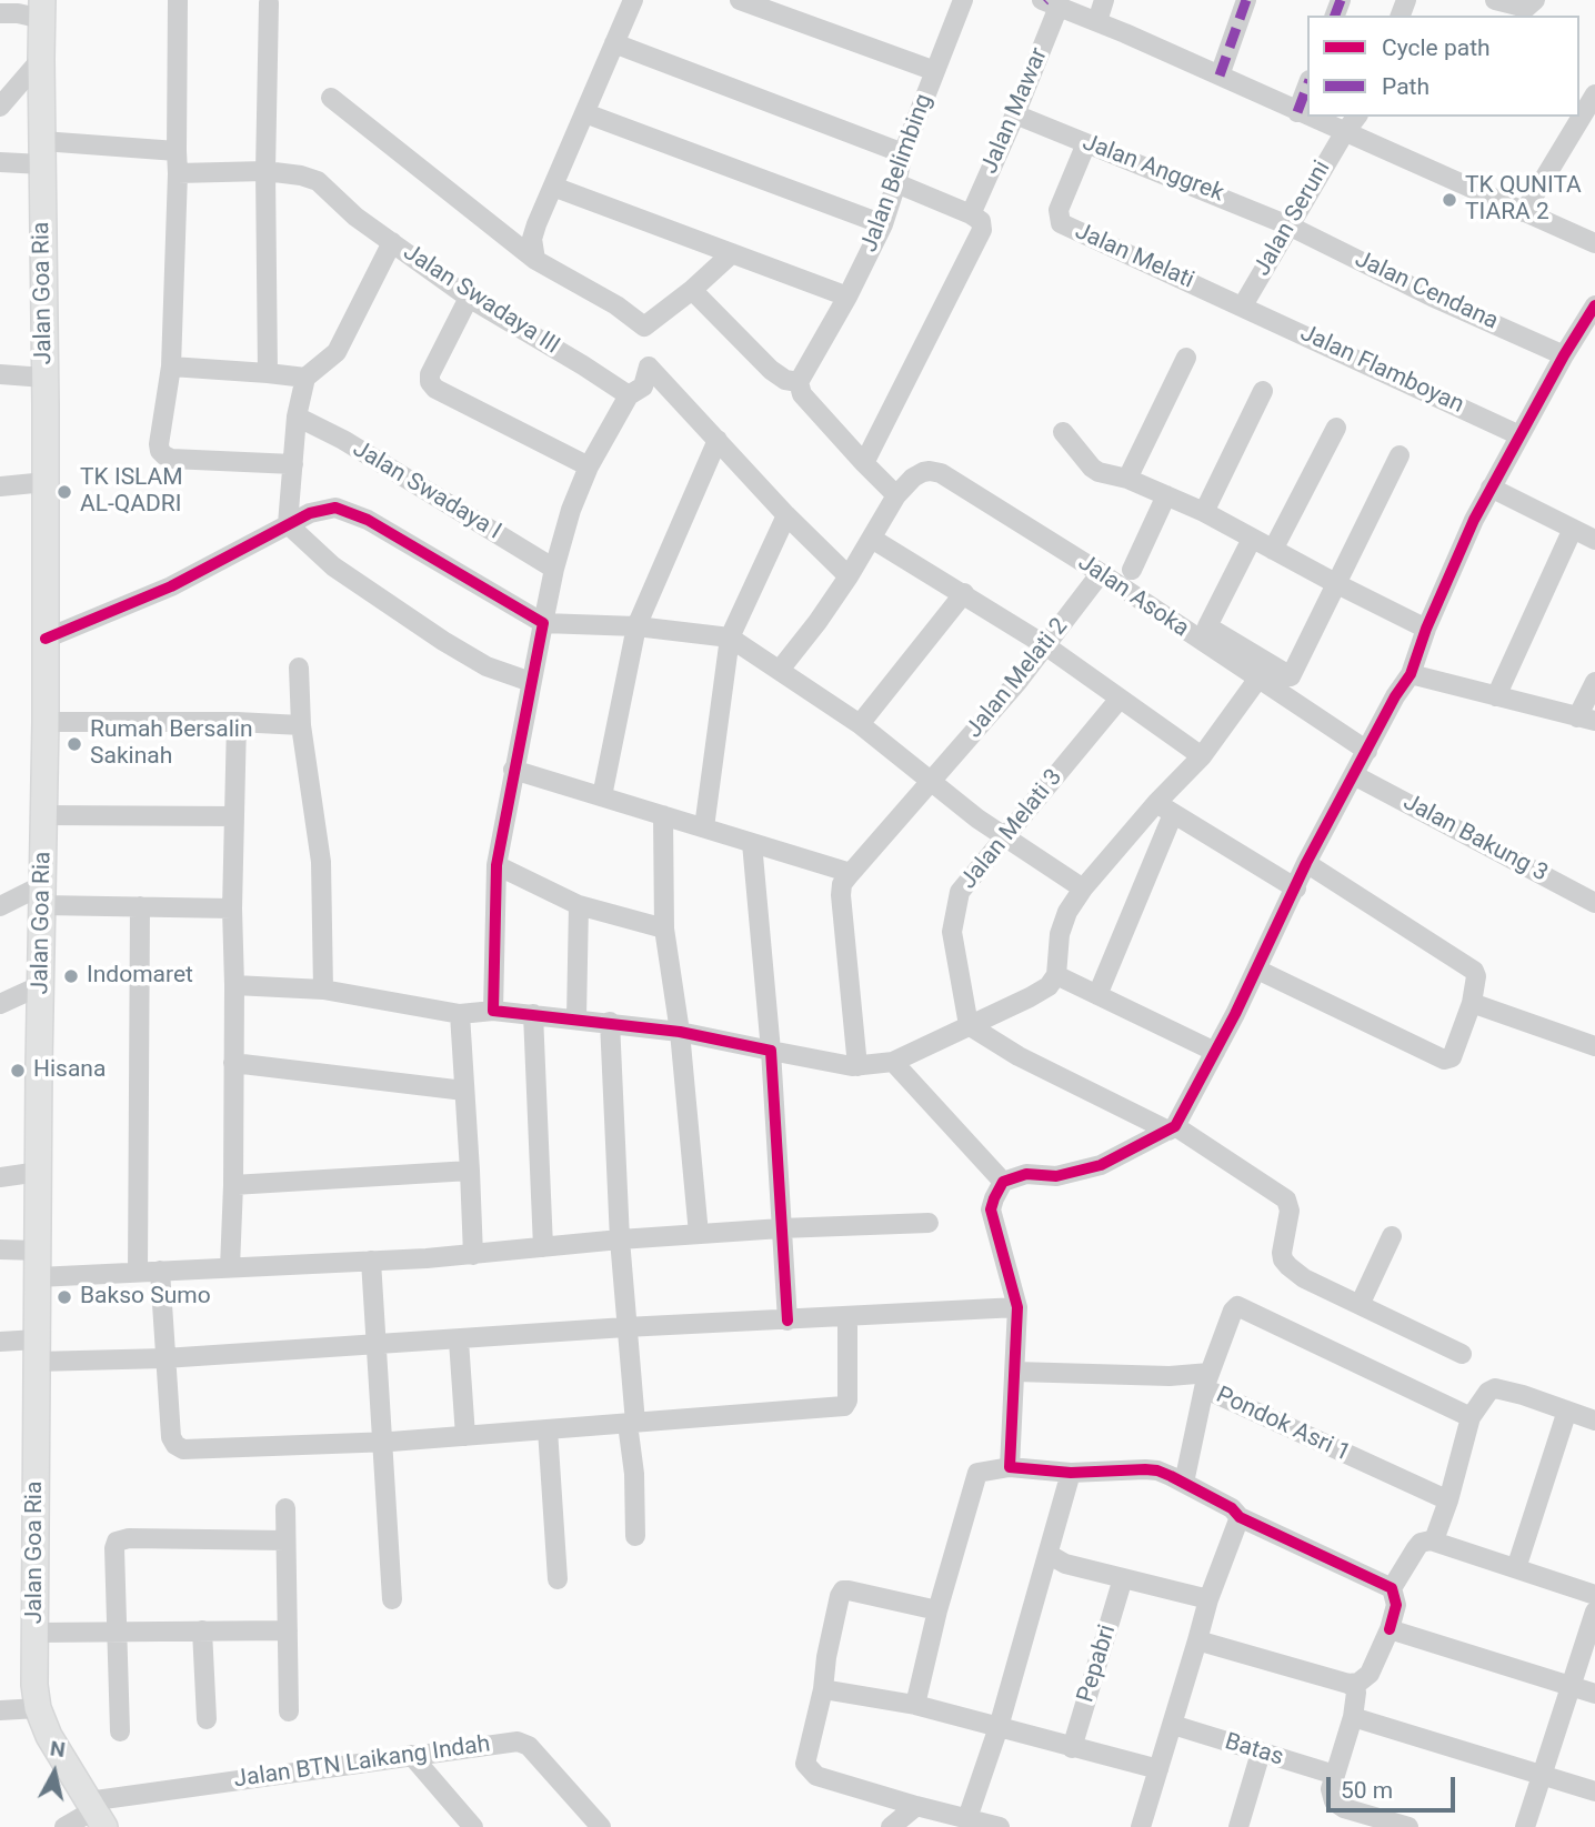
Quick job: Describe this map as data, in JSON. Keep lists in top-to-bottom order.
{
  "streets": {
    "main road": ["Jalan Goa Ria"],
    "street": [
      "Jalan Mawar",
      "Jalan Anggrek",
      "Jalan Belimbing",
      "Jalan Seruni",
      "Jalan Melati",
      "Jalan Cendana",
      "Jalan Swadaya III",
      "Jalan Flamboyan",
      "Jalan Swadaya I",
      "Jalan Asoka",
      "Jalan Melati 2",
      "Jalan Melati 3",
      "Jalan Bakung 3",
      "Pondok Asri 1",
      "Pepabri",
      "Batas",
      "Jalan BTN Laikang Indah"
    ]
  },
  "crossings": [
    ["Jalan Mawar", "Jalan Anggrek"],
    ["Jalan Anggrek", "Jalan Seruni"],
    ["Jalan Anggrek", "Jalan Melati"],
    ["Jalan Anggrek", "Jalan Cendana"],
    ["Jalan Seruni", "Jalan Melati"],
    ["Jalan Seruni", "Jalan Cendana"],
    ["Jalan Seruni", "Jalan Flamboyan"],
    ["Jalan Melati", "Jalan Flamboyan"],
    ["Jalan Goa Ria", "Jalan BTN Laikang Indah"],
    ["Jalan Asoka", "Jalan Melati 2"]
  ],
  "places": [
    "TK QUNITA TIARA 2",
    "TK ISLAM AL-QADRI",
    "Rumah Bersalin Sakinah",
    "Indomaret",
    "Hisana",
    "Bakso Sumo"
  ],
  "legend": ["Cycle path", "Path"],
  "scale_bar": "50 m",
  "north": "top"
}
